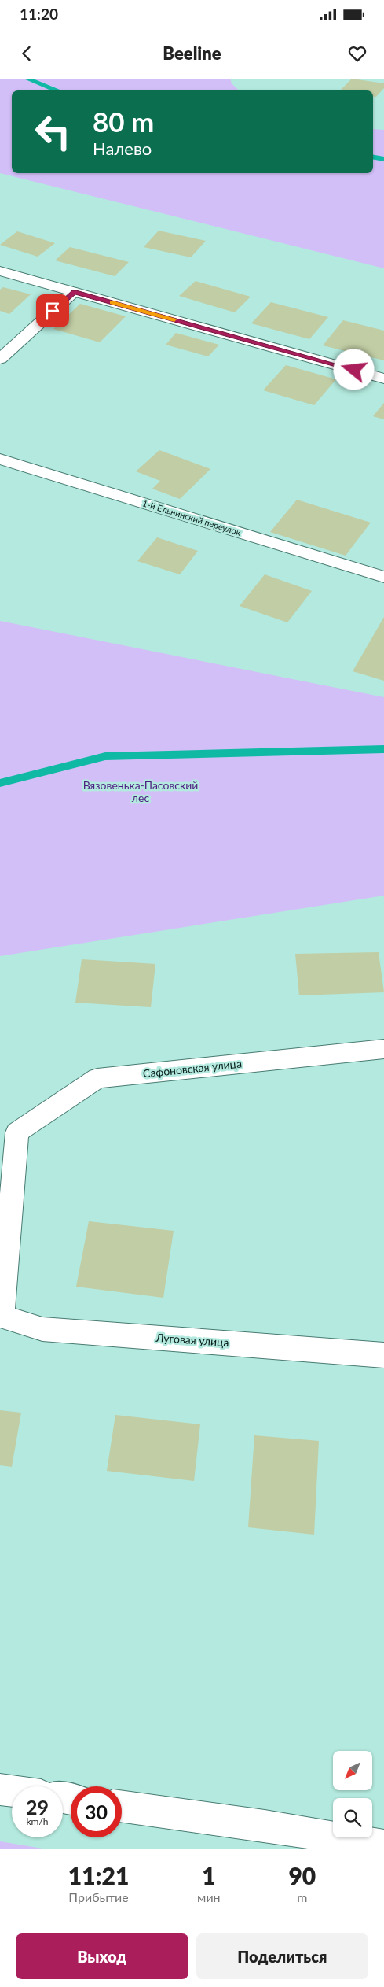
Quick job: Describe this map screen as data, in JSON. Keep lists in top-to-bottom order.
{
  "streets": {
    "street": ["1-й Ельнинский переулок", "Сафоновская улица", "Луговая улица"]
  },
  "crossings": [
    ["Сафоновская улица", "Луговая улица"]
  ],
  "parks": ["Вязовенька-Пасовский лес"],
  "north": "bottom left",
  "page": {
    "status": "11:20",
    "header": "Beeline",
    "turn": ["80 m", "Налево"],
    "speed": "29 km/h",
    "limit": "30",
    "eta": [
      "11:21",
      "Прибытие",
      "1",
      "мин",
      "90",
      "m"
    ],
    "buttons": ["Выход", "Поделиться"]
  }
}
